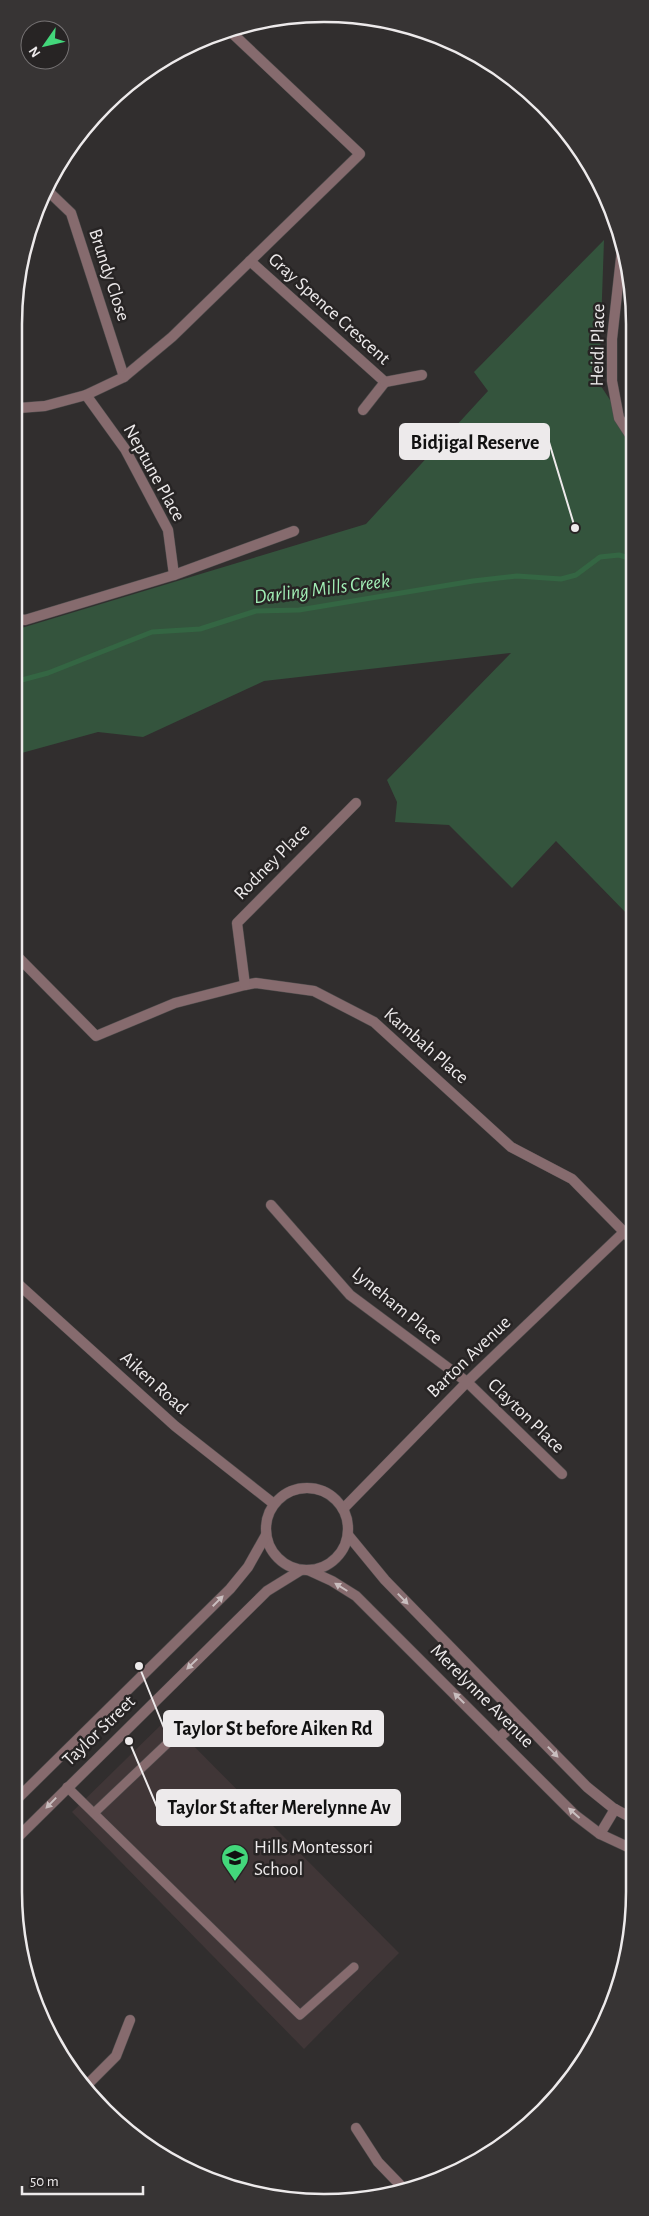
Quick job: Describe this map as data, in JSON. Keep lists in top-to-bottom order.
{
  "streets": {
    "street": [
      "Brundy Close",
      "Gray Spence Crescent",
      "Heidi Place",
      "Neptune Place",
      "Rodney Place",
      "Kambah Place",
      "Lyneham Place",
      "Barton Avenue",
      "Aiken Road",
      "Clayton Place",
      "Merelynne Avenue",
      "Taylor Street"
    ]
  },
  "crossings": [
    ["Brundy Close", "Gray Spence Crescent"],
    ["Gray Spence Crescent", "Neptune Place"],
    ["Rodney Place", "Kambah Place"],
    ["Lyneham Place", "Barton Avenue"],
    ["Lyneham Place", "Clayton Place"],
    ["Barton Avenue", "Aiken Road"],
    ["Barton Avenue", "Clayton Place"],
    ["Barton Avenue", "Merelynne Avenue"],
    ["Barton Avenue", "Taylor Street"],
    ["Aiken Road", "Merelynne Avenue"],
    ["Aiken Road", "Taylor Street"],
    ["Merelynne Avenue", "Taylor Street"]
  ],
  "water": ["Darling Mills Creek"],
  "places": {
    "other": ["Bidjigal Reserve", "Taylor St before Aiken Rd", "Taylor St after Merelynne Av"],
    "school or university": ["Hills Montessori School"]
  },
  "scale_bar": "50 m",
  "north": "bottom left"
}
